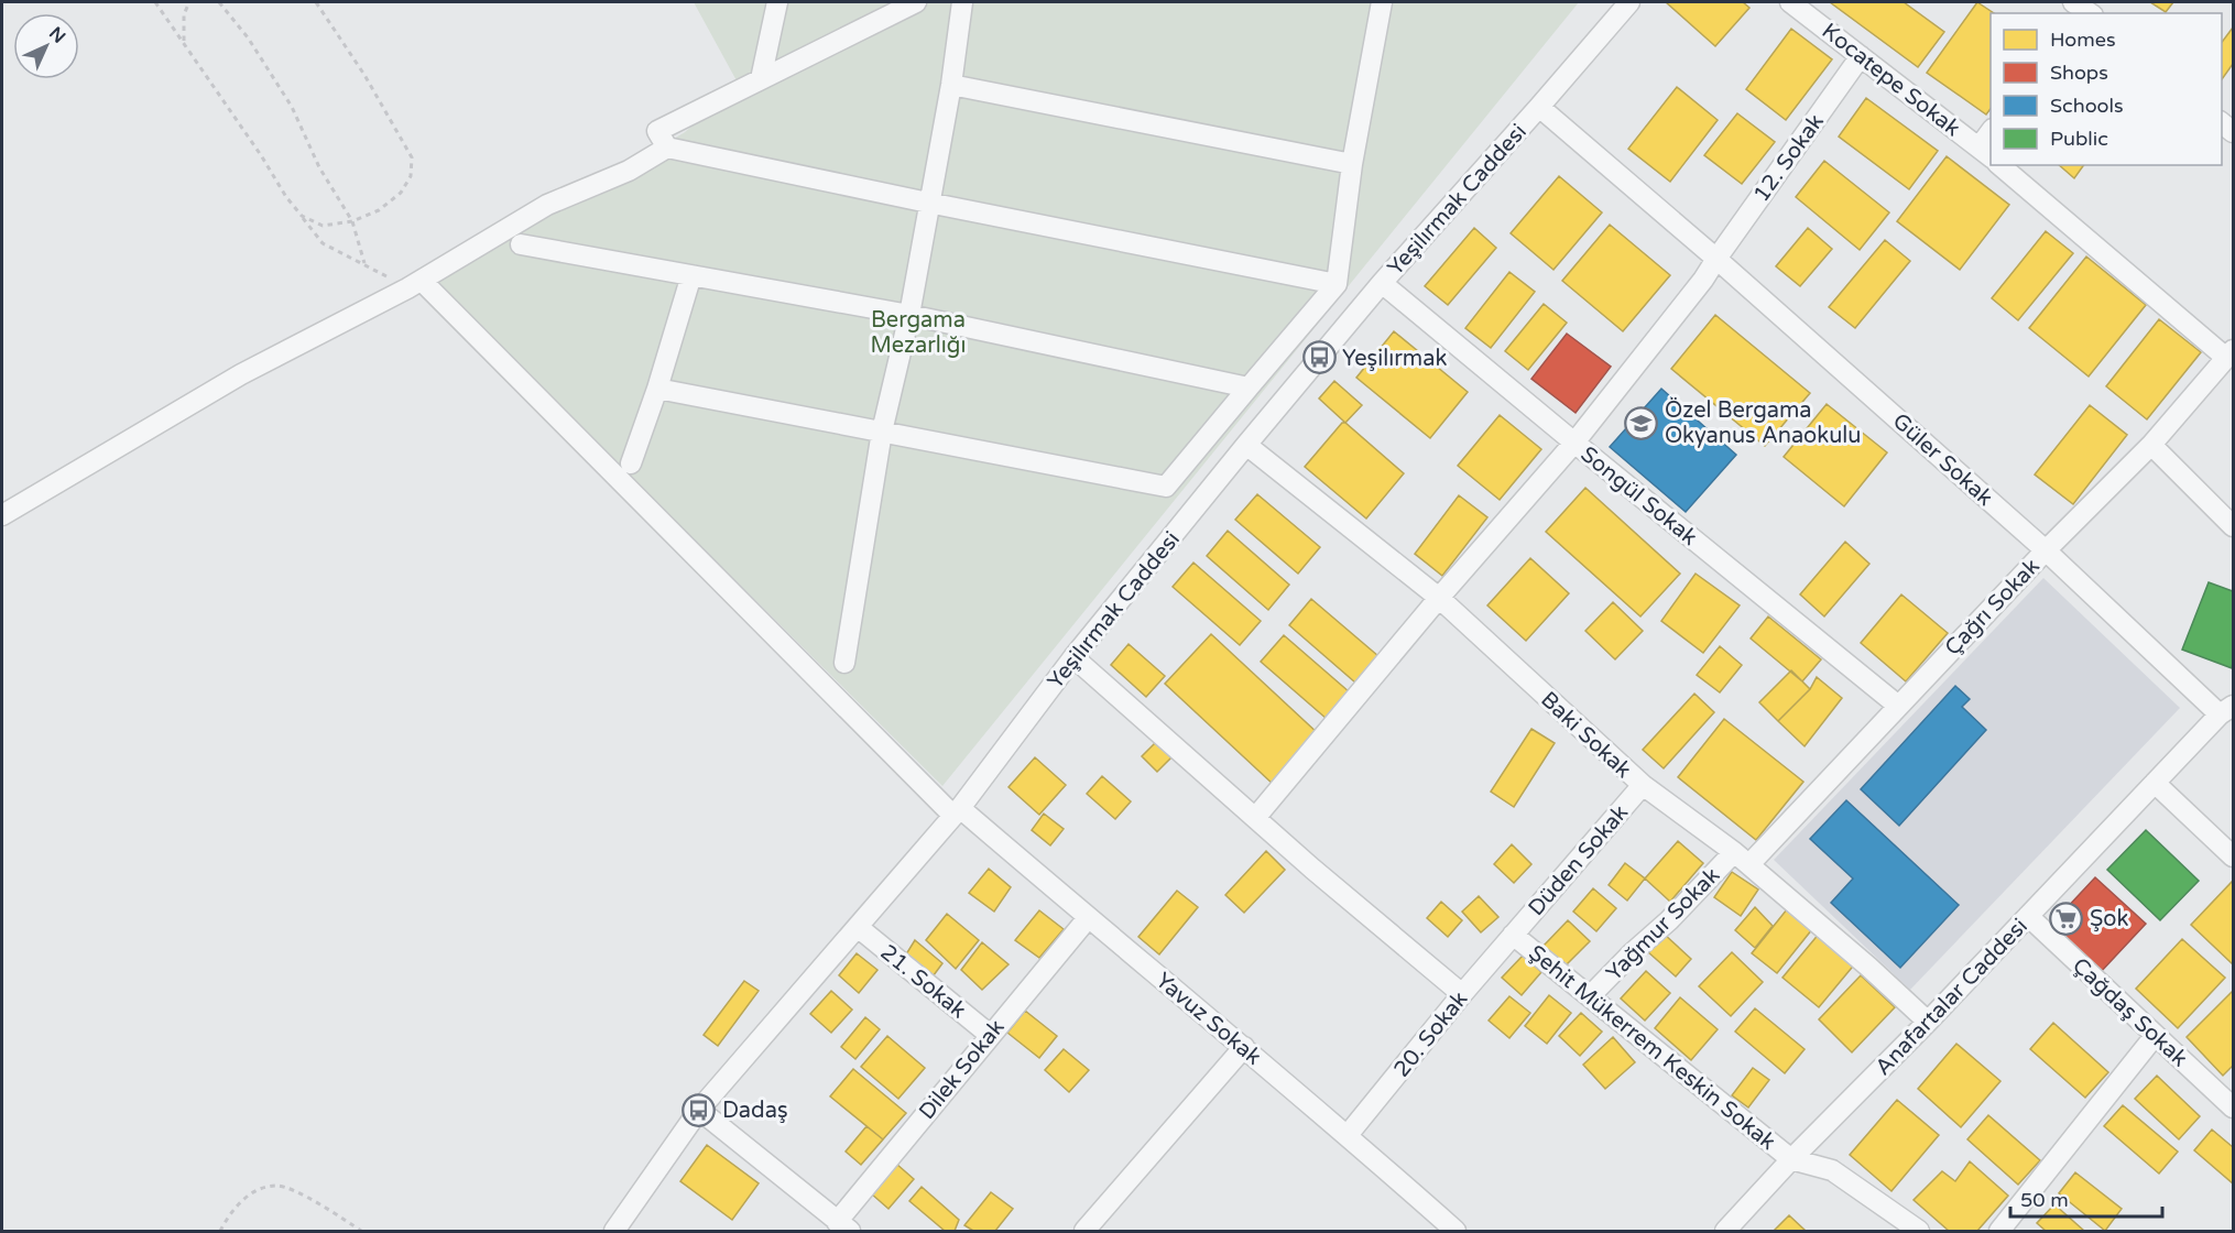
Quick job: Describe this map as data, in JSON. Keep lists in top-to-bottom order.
{
  "streets": {
    "street": [
      "Kocatepe Sokak",
      "12. Sokak",
      "Yeşilırmak Caddesi",
      "Güler Sokak",
      "Songül Sokak",
      "Çağrı Sokak",
      "Baki Sokak",
      "Düden Sokak",
      "Yağmur Sokak",
      "21. Sokak",
      "Anafartalar Caddesi",
      "Çağdaş Sokak",
      "Yavuz Sokak",
      "20. Sokak",
      "Şehit Mükerrem Keskin Sokak",
      "Dilek Sokak"
    ]
  },
  "crossings": [
    ["Kocatepe Sokak", "12. Sokak"],
    ["12. Sokak", "Güler Sokak"],
    ["12. Sokak", "Songül Sokak"],
    ["12. Sokak", "Baki Sokak"],
    ["Yeşilırmak Caddesi", "Güler Sokak"],
    ["Yeşilırmak Caddesi", "Songül Sokak"],
    ["Yeşilırmak Caddesi", "Baki Sokak"],
    ["Yeşilırmak Caddesi", "21. Sokak"],
    ["Yeşilırmak Caddesi", "Yavuz Sokak"],
    ["Güler Sokak", "Çağrı Sokak"],
    ["Güler Sokak", "Anafartalar Caddesi"],
    ["Songül Sokak", "Çağrı Sokak"],
    ["Çağrı Sokak", "Baki Sokak"],
    ["Çağrı Sokak", "Yağmur Sokak"],
    ["Baki Sokak", "Düden Sokak"],
    ["Baki Sokak", "Yağmur Sokak"],
    ["Baki Sokak", "Anafartalar Caddesi"],
    ["Düden Sokak", "20. Sokak"],
    ["Düden Sokak", "Şehit Mükerrem Keskin Sokak"],
    ["Yağmur Sokak", "Şehit Mükerrem Keskin Sokak"],
    ["21. Sokak", "Dilek Sokak"],
    ["Anafartalar Caddesi", "Çağdaş Sokak"],
    ["Anafartalar Caddesi", "Şehit Mükerrem Keskin Sokak"],
    ["Yavuz Sokak", "20. Sokak"],
    ["Yavuz Sokak", "Dilek Sokak"],
    ["20. Sokak", "Şehit Mükerrem Keskin Sokak"]
  ],
  "parks": ["Bergama Mezarlığı"],
  "places": {
    "bus stop": ["Yeşilırmak", "Dadaş"],
    "school or university": ["Özel Bergama Okyanus Anaokulu"],
    "supermarket": ["Şok"]
  },
  "legend": [
    "Homes",
    "Shops",
    "Schools",
    "Public"
  ],
  "scale_bar": "50 m",
  "north": "top right"
}
